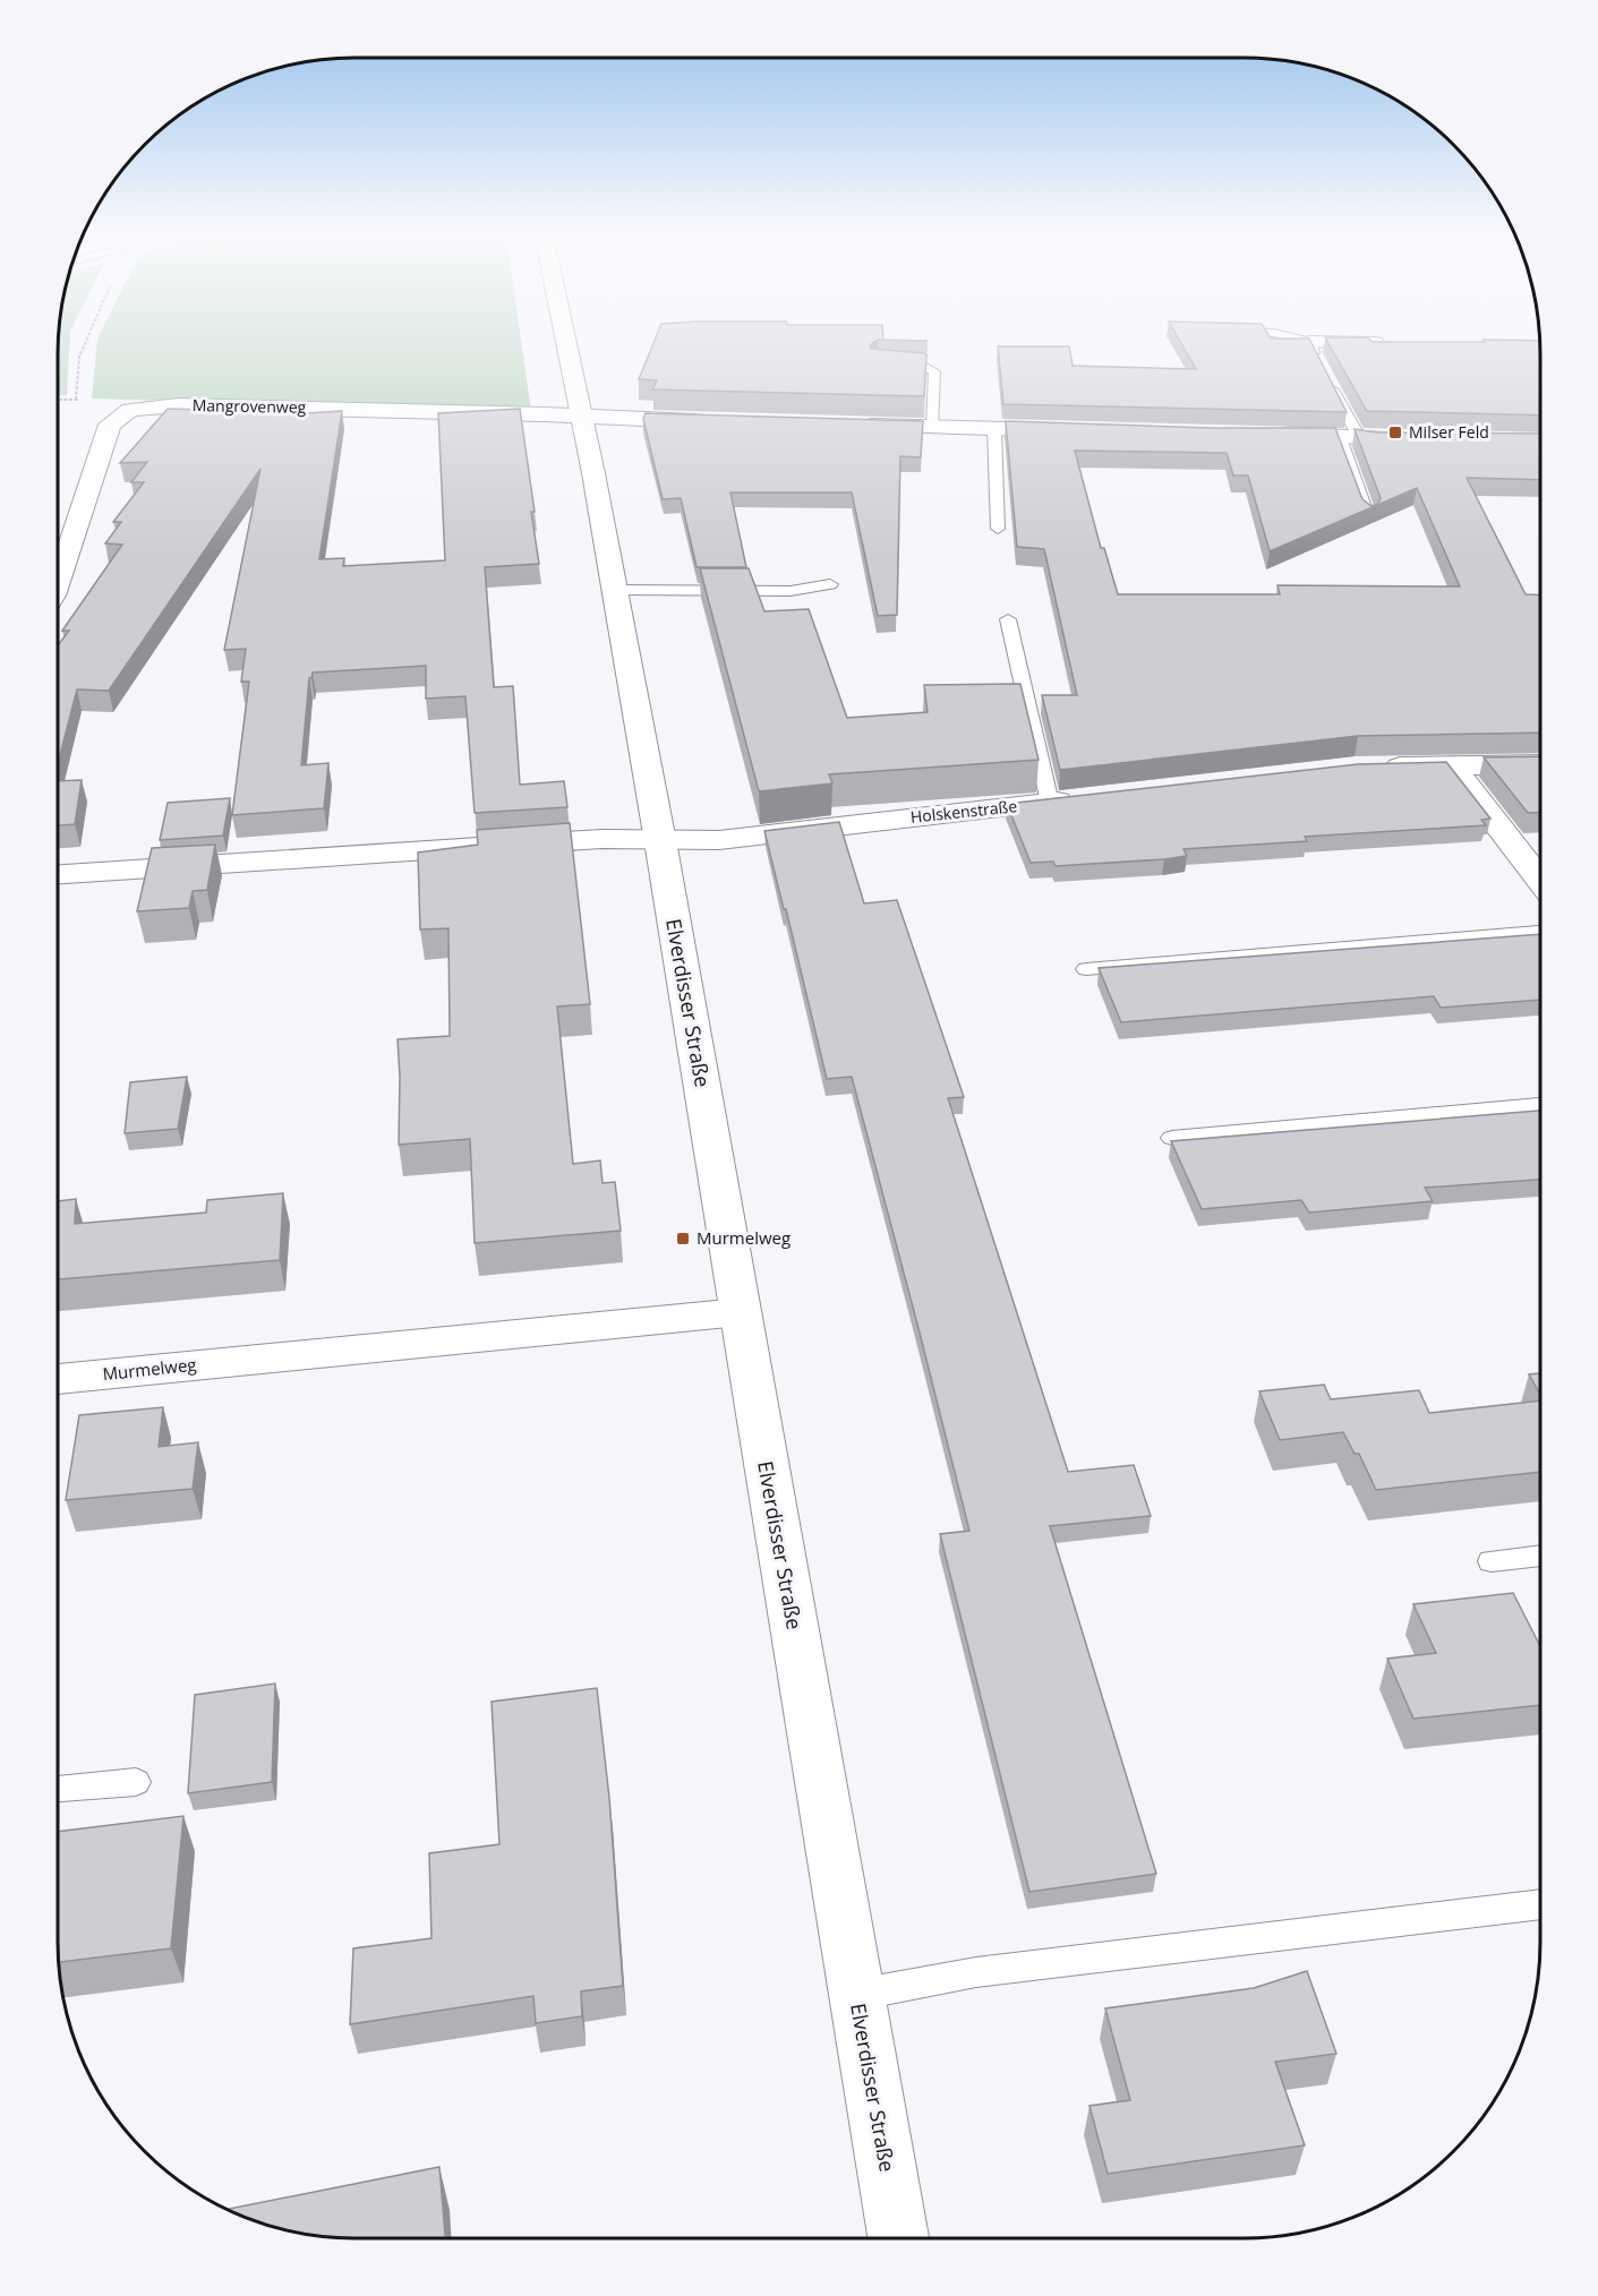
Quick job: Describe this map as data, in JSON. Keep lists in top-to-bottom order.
{
  "streets": {
    "street": [
      "Mangrovenweg",
      "Holskenstraße",
      "Elverdisser Straße",
      "Murmelweg"
    ]
  },
  "crossings": [
    ["Mangrovenweg", "Elverdisser Straße"],
    ["Holskenstraße", "Elverdisser Straße"],
    ["Elverdisser Straße", "Murmelweg"]
  ],
  "places": {
    "transit": ["Milser Feld", "Murmelweg"]
  }
}
